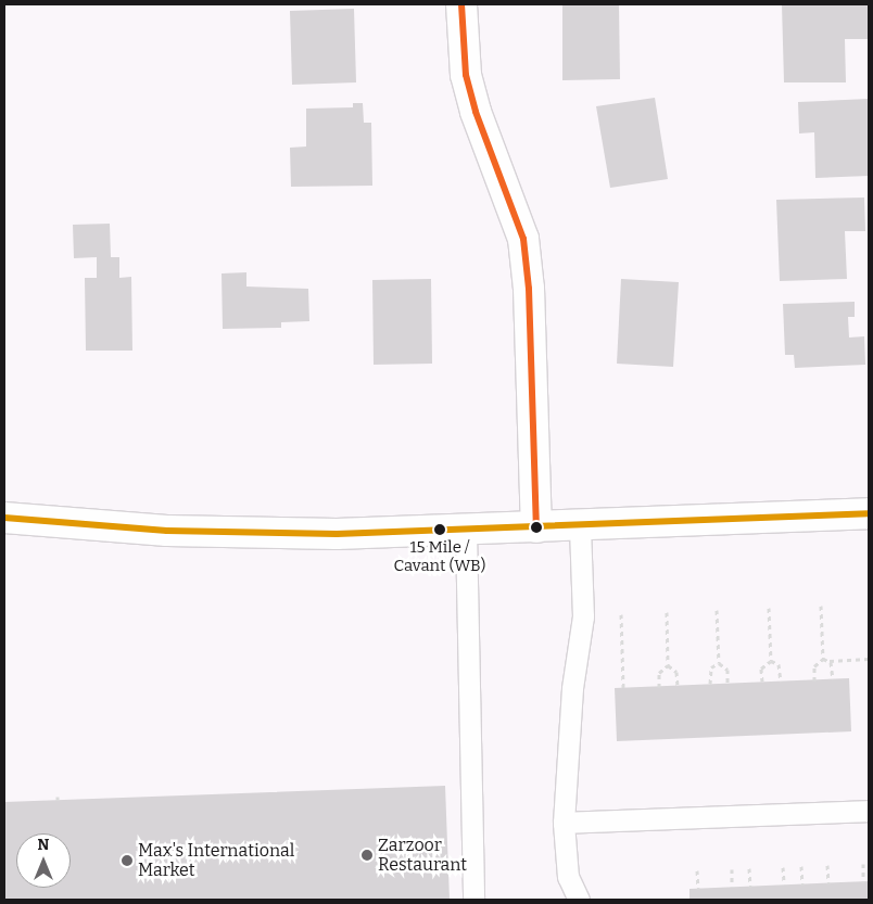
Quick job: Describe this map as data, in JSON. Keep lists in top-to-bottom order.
{
  "places": ["15 Mile / Cavant (WB)", "Zarzoor Restaurant", "Max's International Market"],
  "north": "top"
}
